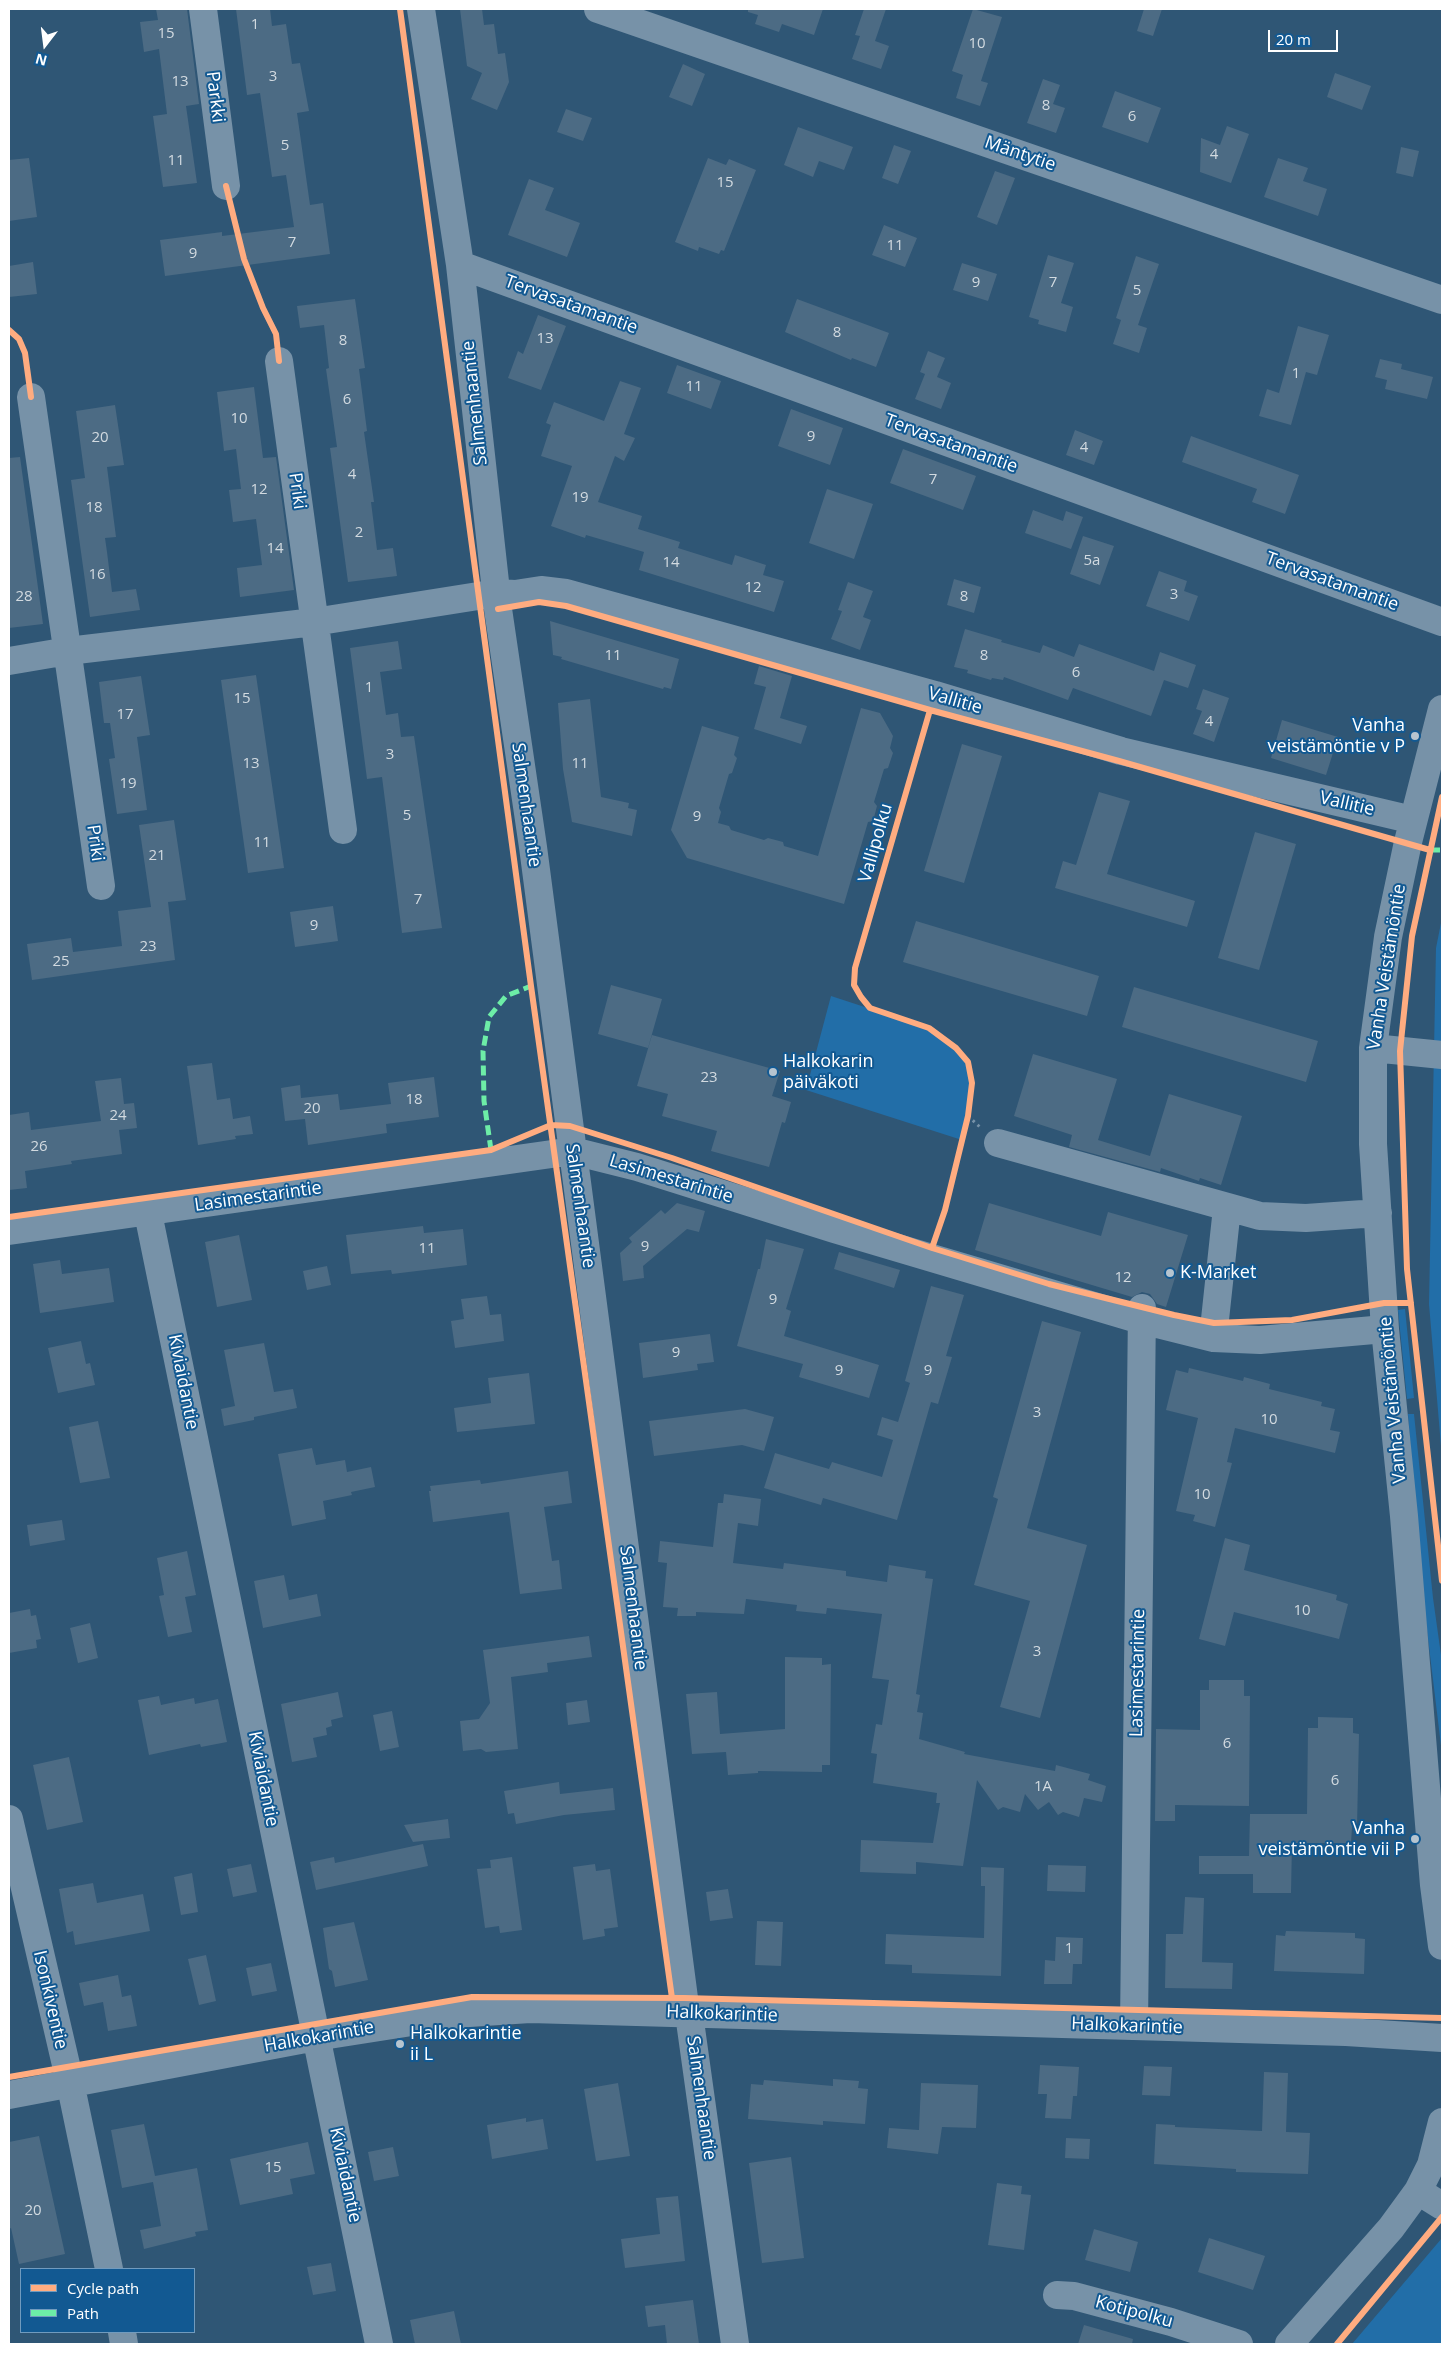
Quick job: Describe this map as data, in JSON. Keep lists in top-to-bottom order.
{
  "streets": {
    "street": [
      "Parkki",
      "Mäntytie",
      "Tervasatamantie",
      "Salmenhaantie",
      "Priki",
      "Vallitie",
      "Vanha Veistämöntie",
      "Lasimestarintie",
      "Kiviaidantie",
      "Isonkiventie",
      "Halkokarintie",
      "Kotipolku"
    ],
    "cycle path": ["Vallipolku"]
  },
  "crossings": [
    ["Tervasatamantie", "Salmenhaantie"],
    ["Salmenhaantie", "Vallitie"],
    ["Salmenhaantie", "Lasimestarintie"],
    ["Salmenhaantie", "Halkokarintie"],
    ["Vallitie", "Vanha Veistämöntie"],
    ["Vanha Veistämöntie", "Lasimestarintie"],
    ["Lasimestarintie", "Kiviaidantie"],
    ["Lasimestarintie", "Halkokarintie"],
    ["Kiviaidantie", "Halkokarintie"],
    ["Isonkiventie", "Halkokarintie"]
  ],
  "places": [
    "Vanha veistämöntie v P",
    "Halkokarin päiväkoti",
    "K-Market",
    "Vanha veistämöntie vii P",
    "Halkokarintie ii L"
  ],
  "house_numbers": [
    "1",
    "15",
    "10",
    "3",
    "13",
    "8",
    "6",
    "5",
    "4",
    "11",
    "15",
    "7",
    "11",
    "9",
    "9",
    "7",
    "5",
    "8",
    "13",
    "8",
    "1",
    "11",
    "6",
    "10",
    "9",
    "20",
    "4",
    "4",
    "7",
    "12",
    "19",
    "18",
    "2",
    "14",
    "5a",
    "14",
    "16",
    "12",
    "3",
    "28",
    "8",
    "11",
    "8",
    "6",
    "1",
    "15",
    "17",
    "4",
    "3",
    "13",
    "11",
    "19",
    "5",
    "9",
    "11",
    "21",
    "7",
    "9",
    "23",
    "25",
    "23",
    "18",
    "20",
    "24",
    "26",
    "9",
    "11",
    "12",
    "9",
    "9",
    "9",
    "9",
    "3",
    "10",
    "10",
    "10",
    "3",
    "6",
    "6",
    "1A",
    "1",
    "15",
    "20"
  ],
  "legend": ["Cycle path", "Path"],
  "scale_bar": "20 m",
  "north": "bottom"
}
